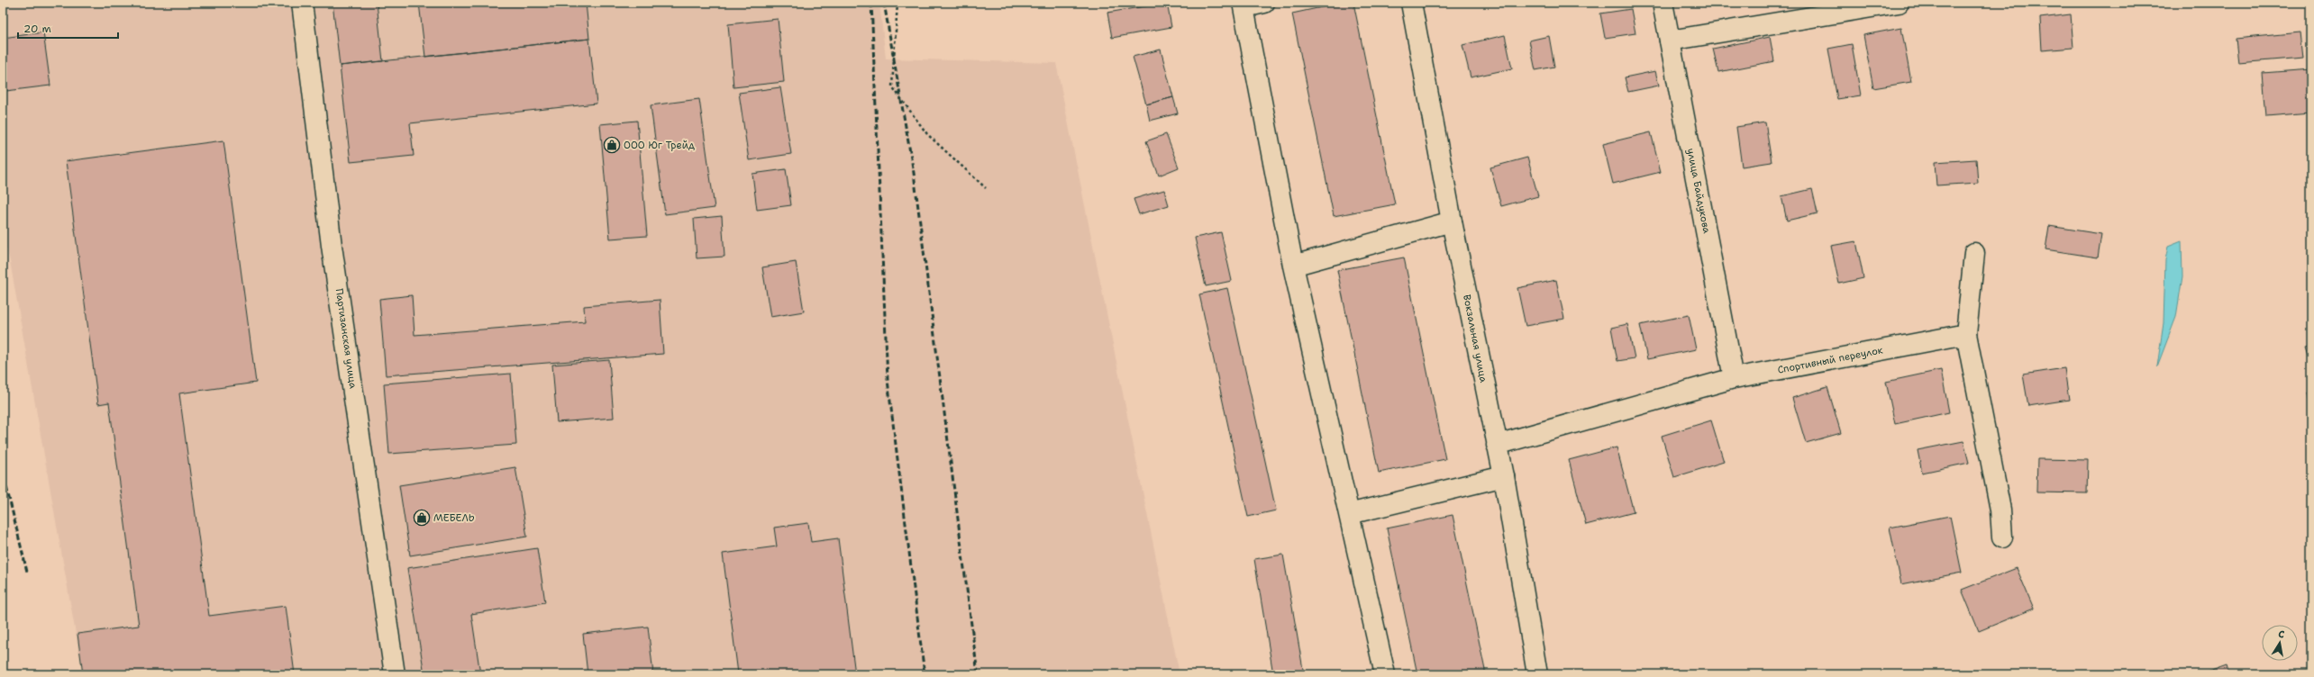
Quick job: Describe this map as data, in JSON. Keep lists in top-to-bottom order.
{
  "streets": {
    "street": [
      "улица Байдукова",
      "Партизанская улица",
      "Вокзальная улица",
      "Спортивный переулок"
    ]
  },
  "crossings": [
    ["улица Байдукова", "Спортивный переулок"],
    ["Вокзальная улица", "Спортивный переулок"]
  ],
  "places": {
    "shop": ["ООО Юг Трейд", "МЕБЕЛЬ"]
  },
  "scale_bar": "20 m",
  "north": "top"
}
